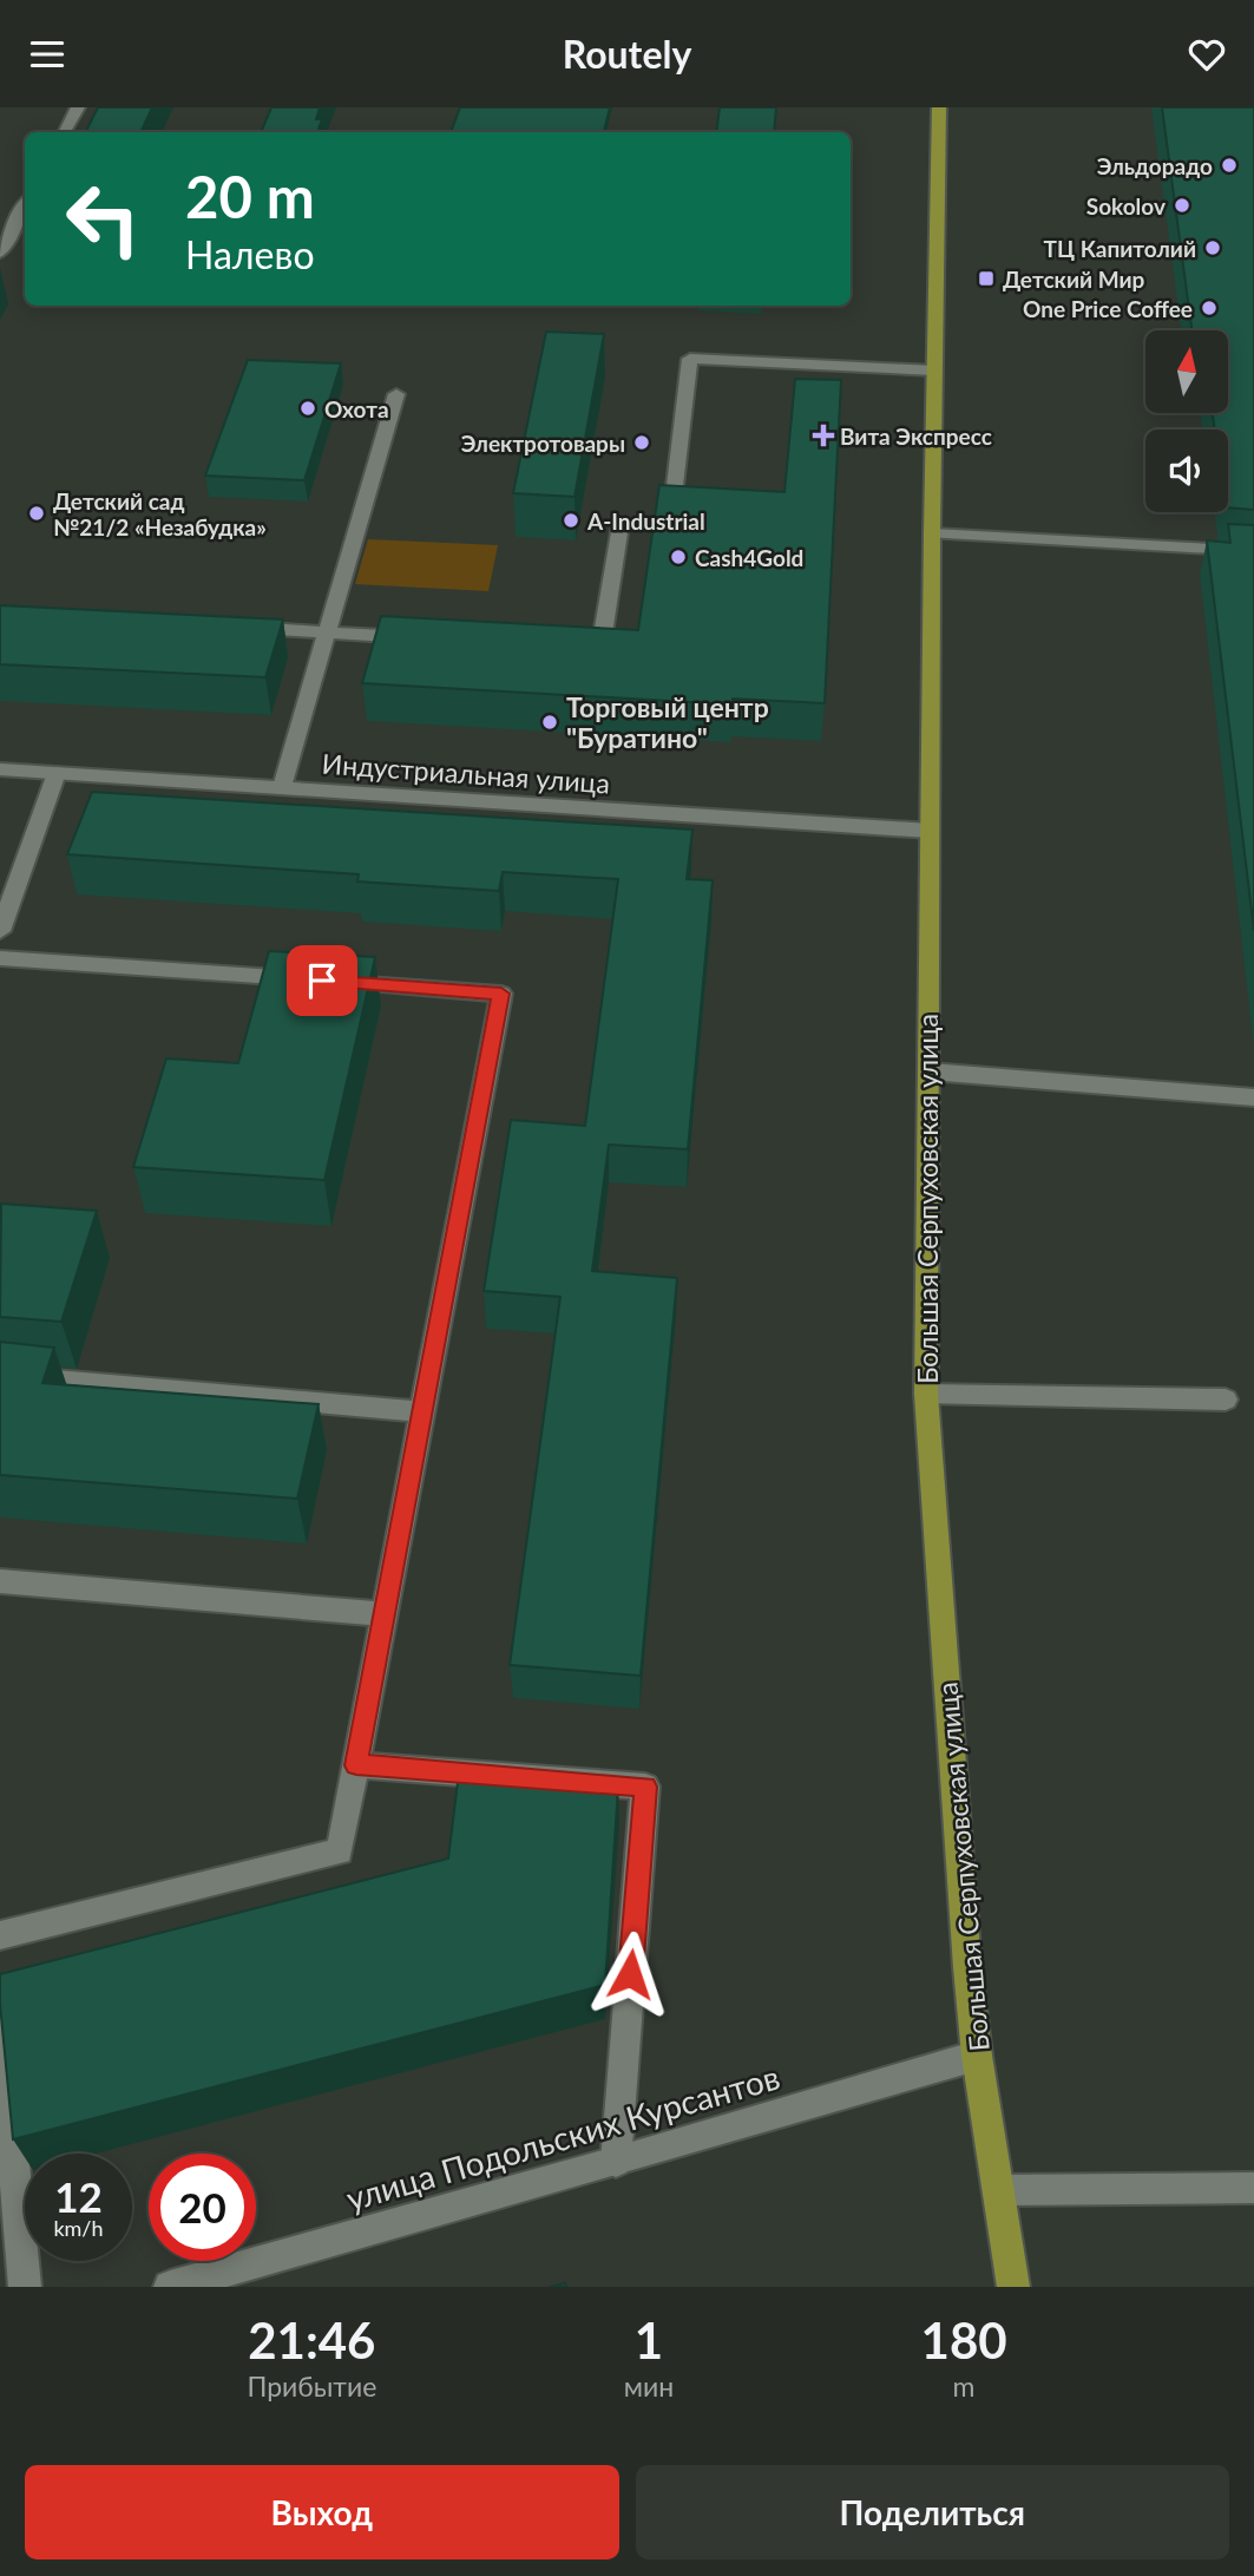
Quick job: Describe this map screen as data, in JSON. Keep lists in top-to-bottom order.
{
  "streets": {
    "main road": ["Большая Серпуховская улица"],
    "street": ["Индустриальная улица", "улица Подольских Курсантов"]
  },
  "crossings": [
    ["Индустриальная улица", "Большая Серпуховская улица"],
    ["Большая Серпуховская улица", "улица Подольских Курсантов"]
  ],
  "places": {
    "other": [
      "Эльдорадо",
      "Sokolov",
      "ТЦ Капитолий",
      "One Price Coffee",
      "Охота",
      "Электротовары",
      "Детский сад №21/2 «Незабудка»",
      "A-Industrial",
      "Cash4Gold",
      "Торговый центр \"Буратино\""
    ],
    "transit": ["Детский Мир"],
    "health": ["Вита Экспресс"]
  },
  "north": "top",
  "page": {
    "header": "Routely",
    "turn": ["20 m", "Налево"],
    "speed": "12 km/h",
    "limit": "20",
    "eta": [
      "21:46",
      "Прибытие",
      "1",
      "мин",
      "180",
      "m"
    ],
    "buttons": ["Выход", "Поделиться"]
  }
}
